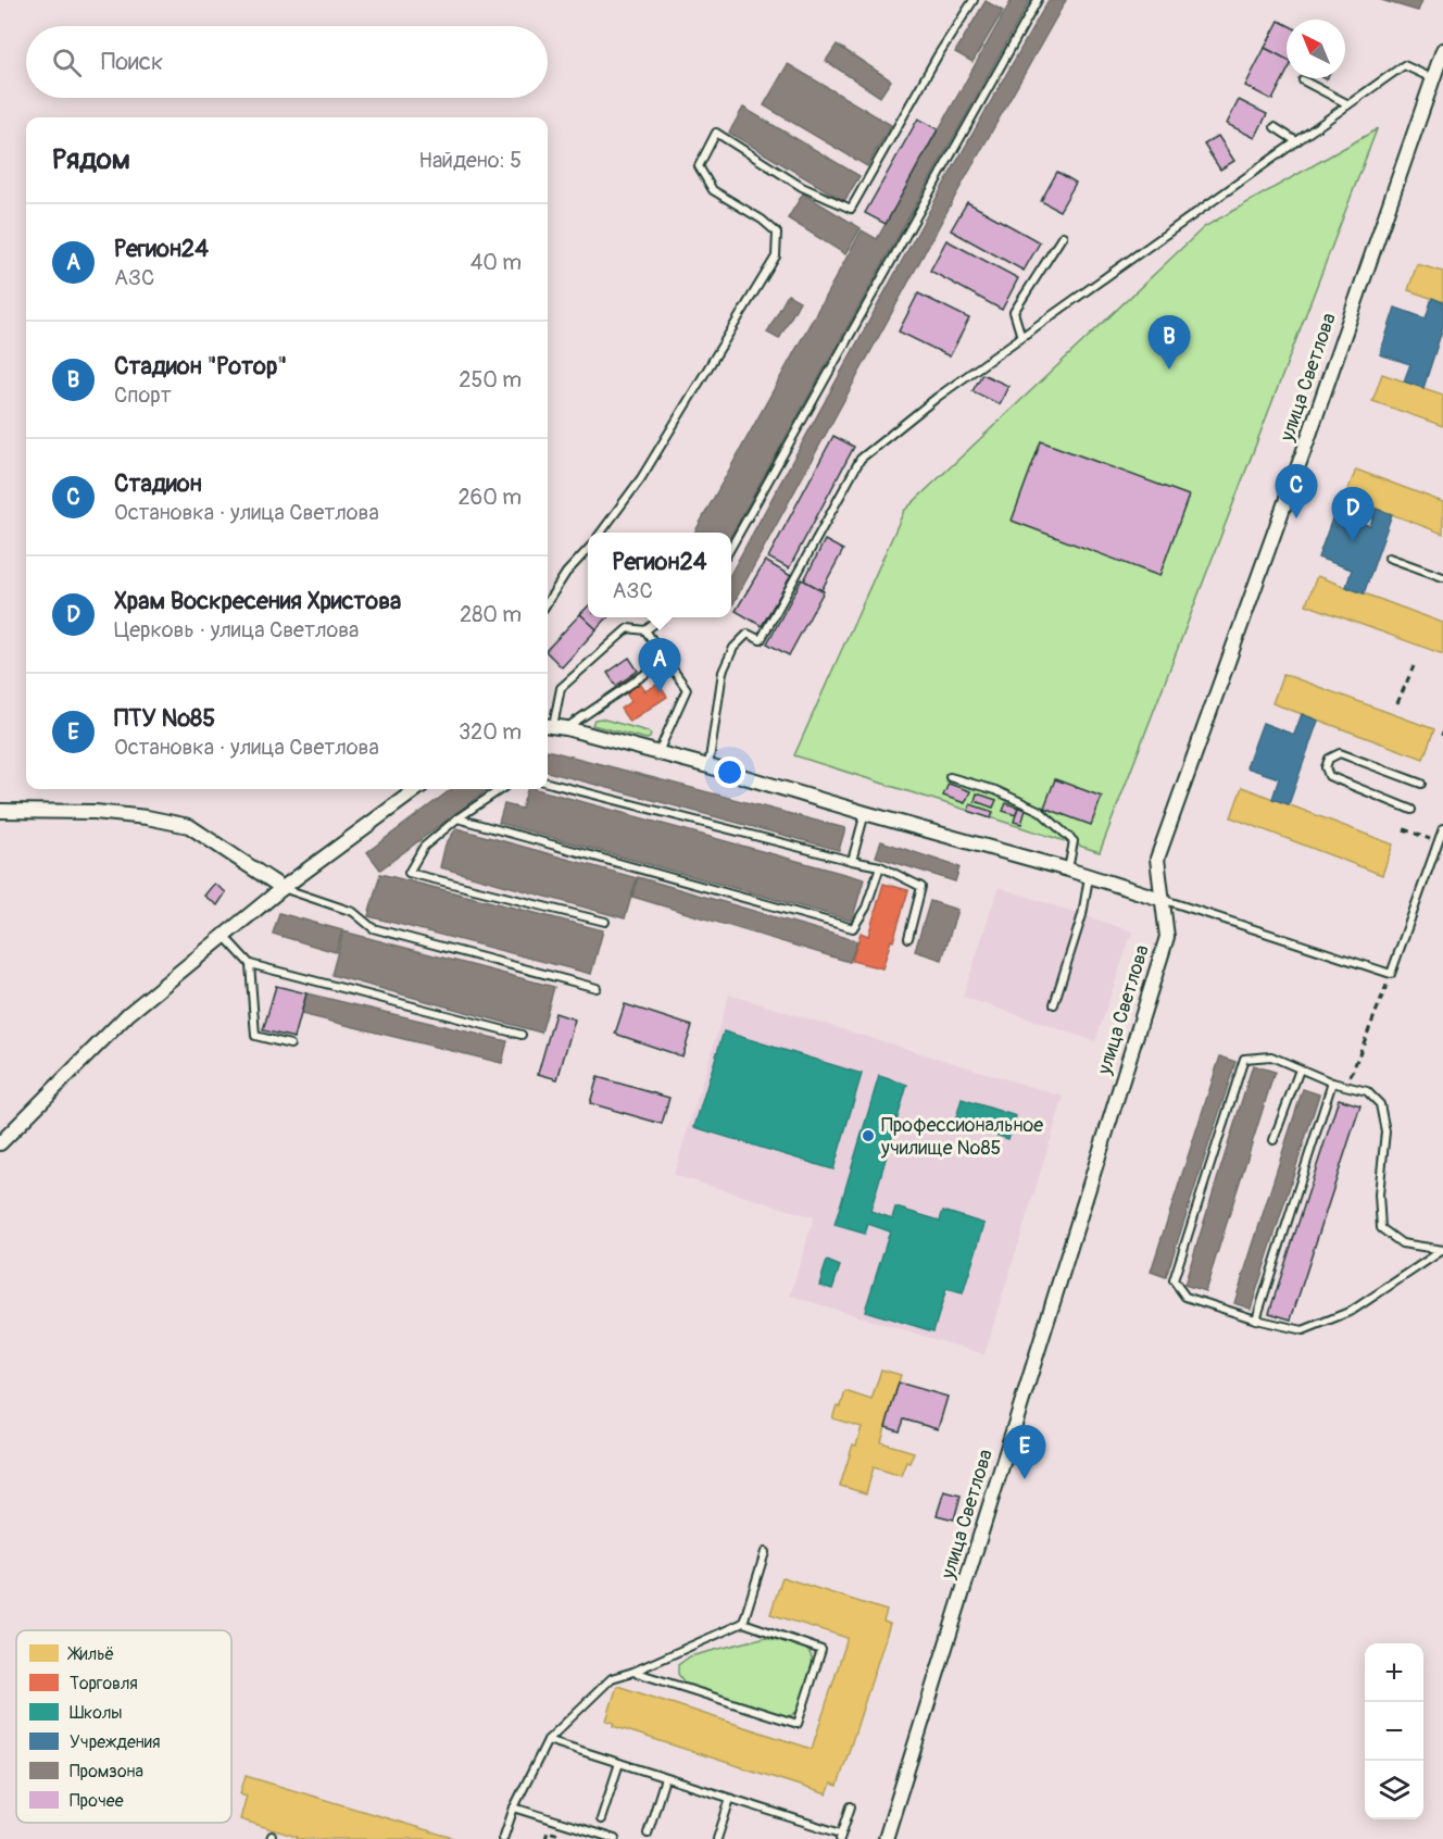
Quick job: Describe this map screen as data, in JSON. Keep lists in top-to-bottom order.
{
  "streets": {
    "street": ["улица Светлова"]
  },
  "places": ["Профессиональное училище №85"],
  "legend": [
    "Жильё",
    "Торговля",
    "Школы",
    "Учреждения",
    "Промзона",
    "Прочее"
  ],
  "north": "top left",
  "page": {
    "search": "Поиск",
    "heading": ["Рядом", "Найдено: 5"],
    "list": [
      {
        "mark": "A",
        "name": "Регион24",
        "note": "АЗС",
        "value": "40 m"
      },
      {
        "mark": "B",
        "name": "Стадион \"Ротор\"",
        "note": "Спорт",
        "value": "250 m"
      },
      {
        "mark": "C",
        "name": "Стадион",
        "note": "Остановка · улица Светлова",
        "value": "260 m"
      },
      {
        "mark": "D",
        "name": "Храм Воскресения Христова",
        "note": "Церковь · улица Светлова",
        "value": "280 m"
      },
      {
        "mark": "E",
        "name": "ПТУ №85",
        "note": "Остановка · улица Светлова",
        "value": "320 m"
      }
    ],
    "pins": [
      "B",
      "C",
      "D",
      "A",
      "E"
    ],
    "popup": ["Регион24", "АЗС"],
    "map_buttons": ["+", "−"]
  }
}
